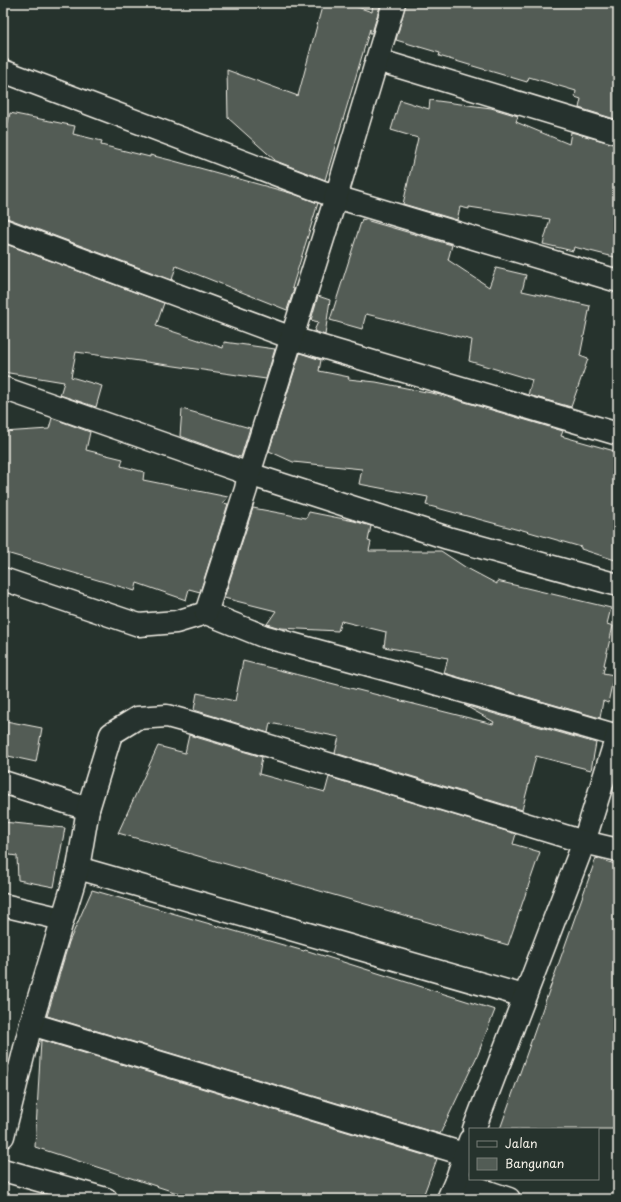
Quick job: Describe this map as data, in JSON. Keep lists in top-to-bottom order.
{
  "legend": ["Jalan", "Bangunan"]
}
